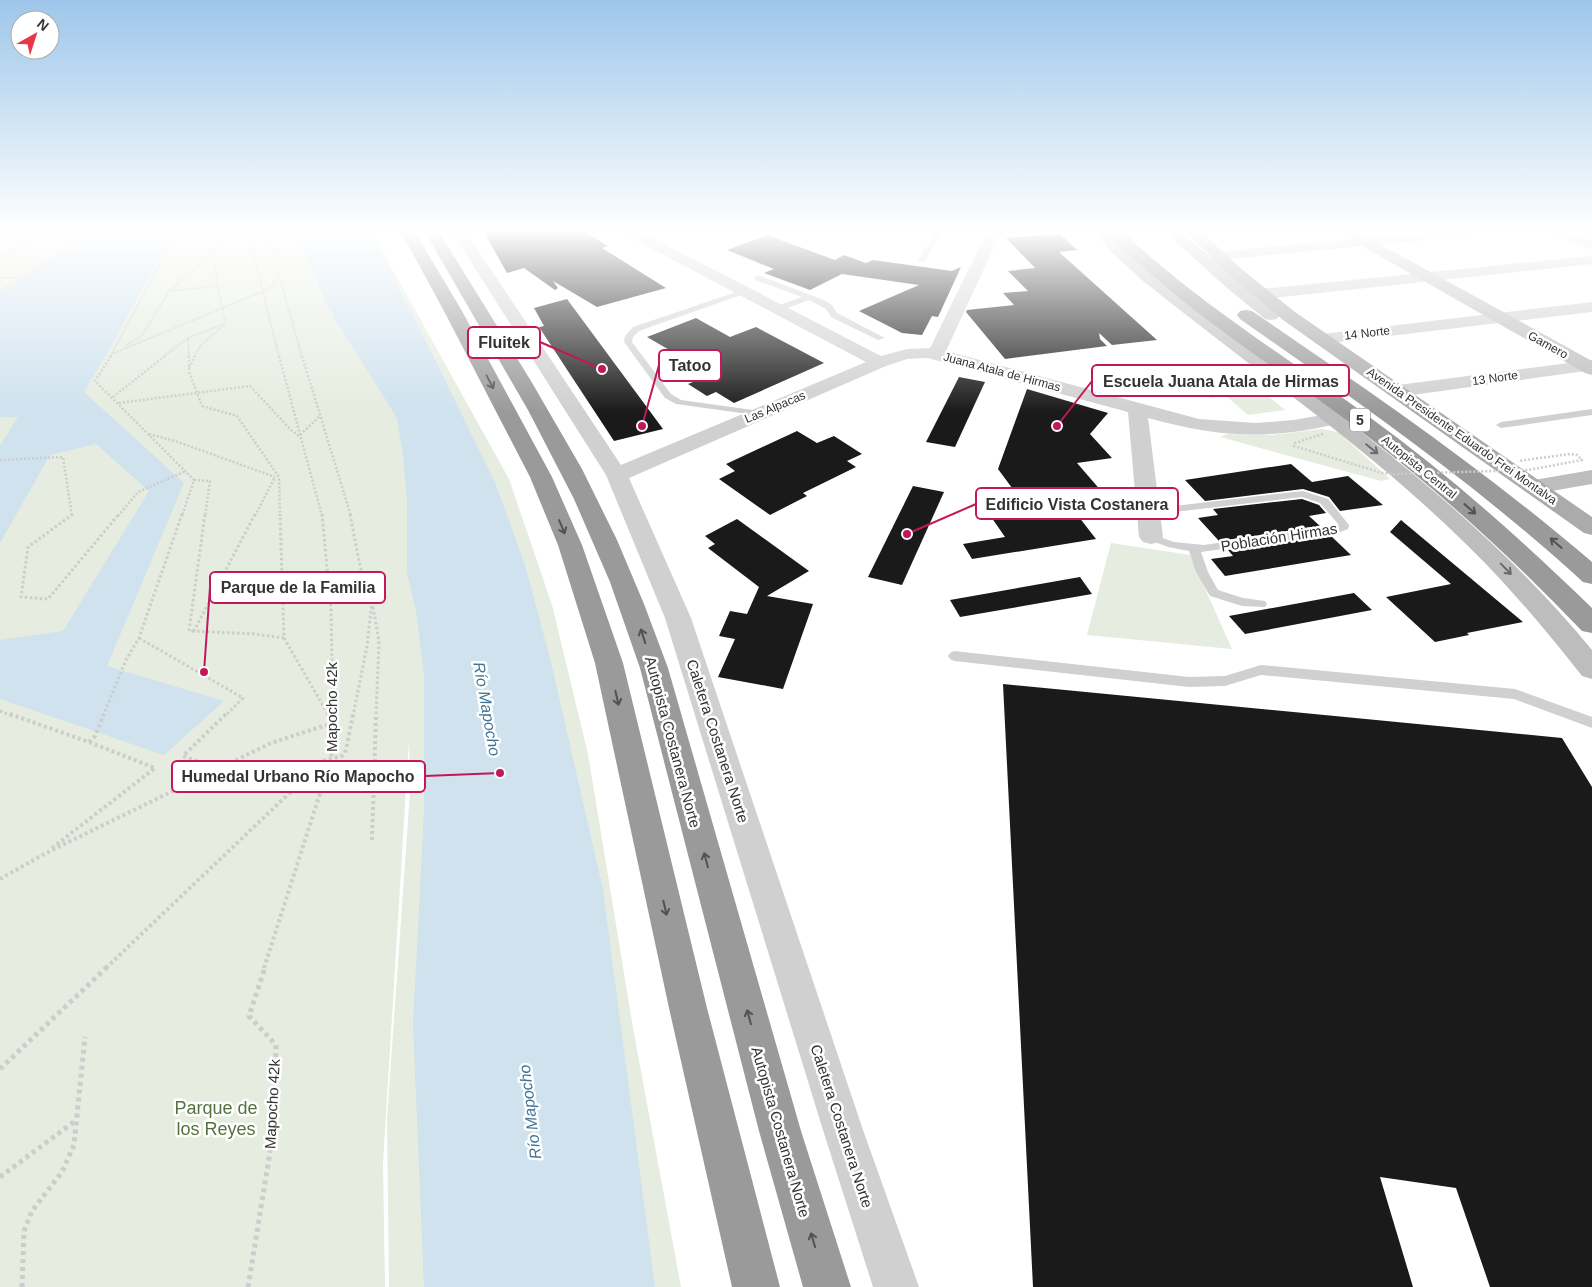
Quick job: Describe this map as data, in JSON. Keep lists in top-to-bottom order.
{
  "streets": {
    "highway": ["5", "Autopista Central", "Autopista Costanera Norte"],
    "main road": ["Gamero", "Avenida Presidente Eduardo Frei Montalva"],
    "street": [
      "14 Norte",
      "Juana Atala de Hirmas",
      "13 Norte",
      "Las Alpacas",
      "Población Hirmas",
      "Caletera Costanera Norte"
    ],
    "path": ["Mapocho 42k"]
  },
  "crossings": [
    ["14 Norte", "Gamero"],
    ["14 Norte", "Avenida Presidente Eduardo Frei Montalva"],
    ["Gamero", "13 Norte"],
    ["Juana Atala de Hirmas", "Las Alpacas"],
    ["Juana Atala de Hirmas", "Población Hirmas"],
    ["13 Norte", "Avenida Presidente Eduardo Frei Montalva"],
    ["Las Alpacas", "Caletera Costanera Norte"]
  ],
  "water": ["Río Mapocho"],
  "parks": ["Parque de los Reyes"],
  "places": [
    "Fluitek",
    "Tatoo",
    "Escuela Juana Atala de Hirmas",
    "Edificio Vista Costanera",
    "Parque de la Familia",
    "Humedal Urbano Río Mapocho"
  ],
  "north": "top right"
}
